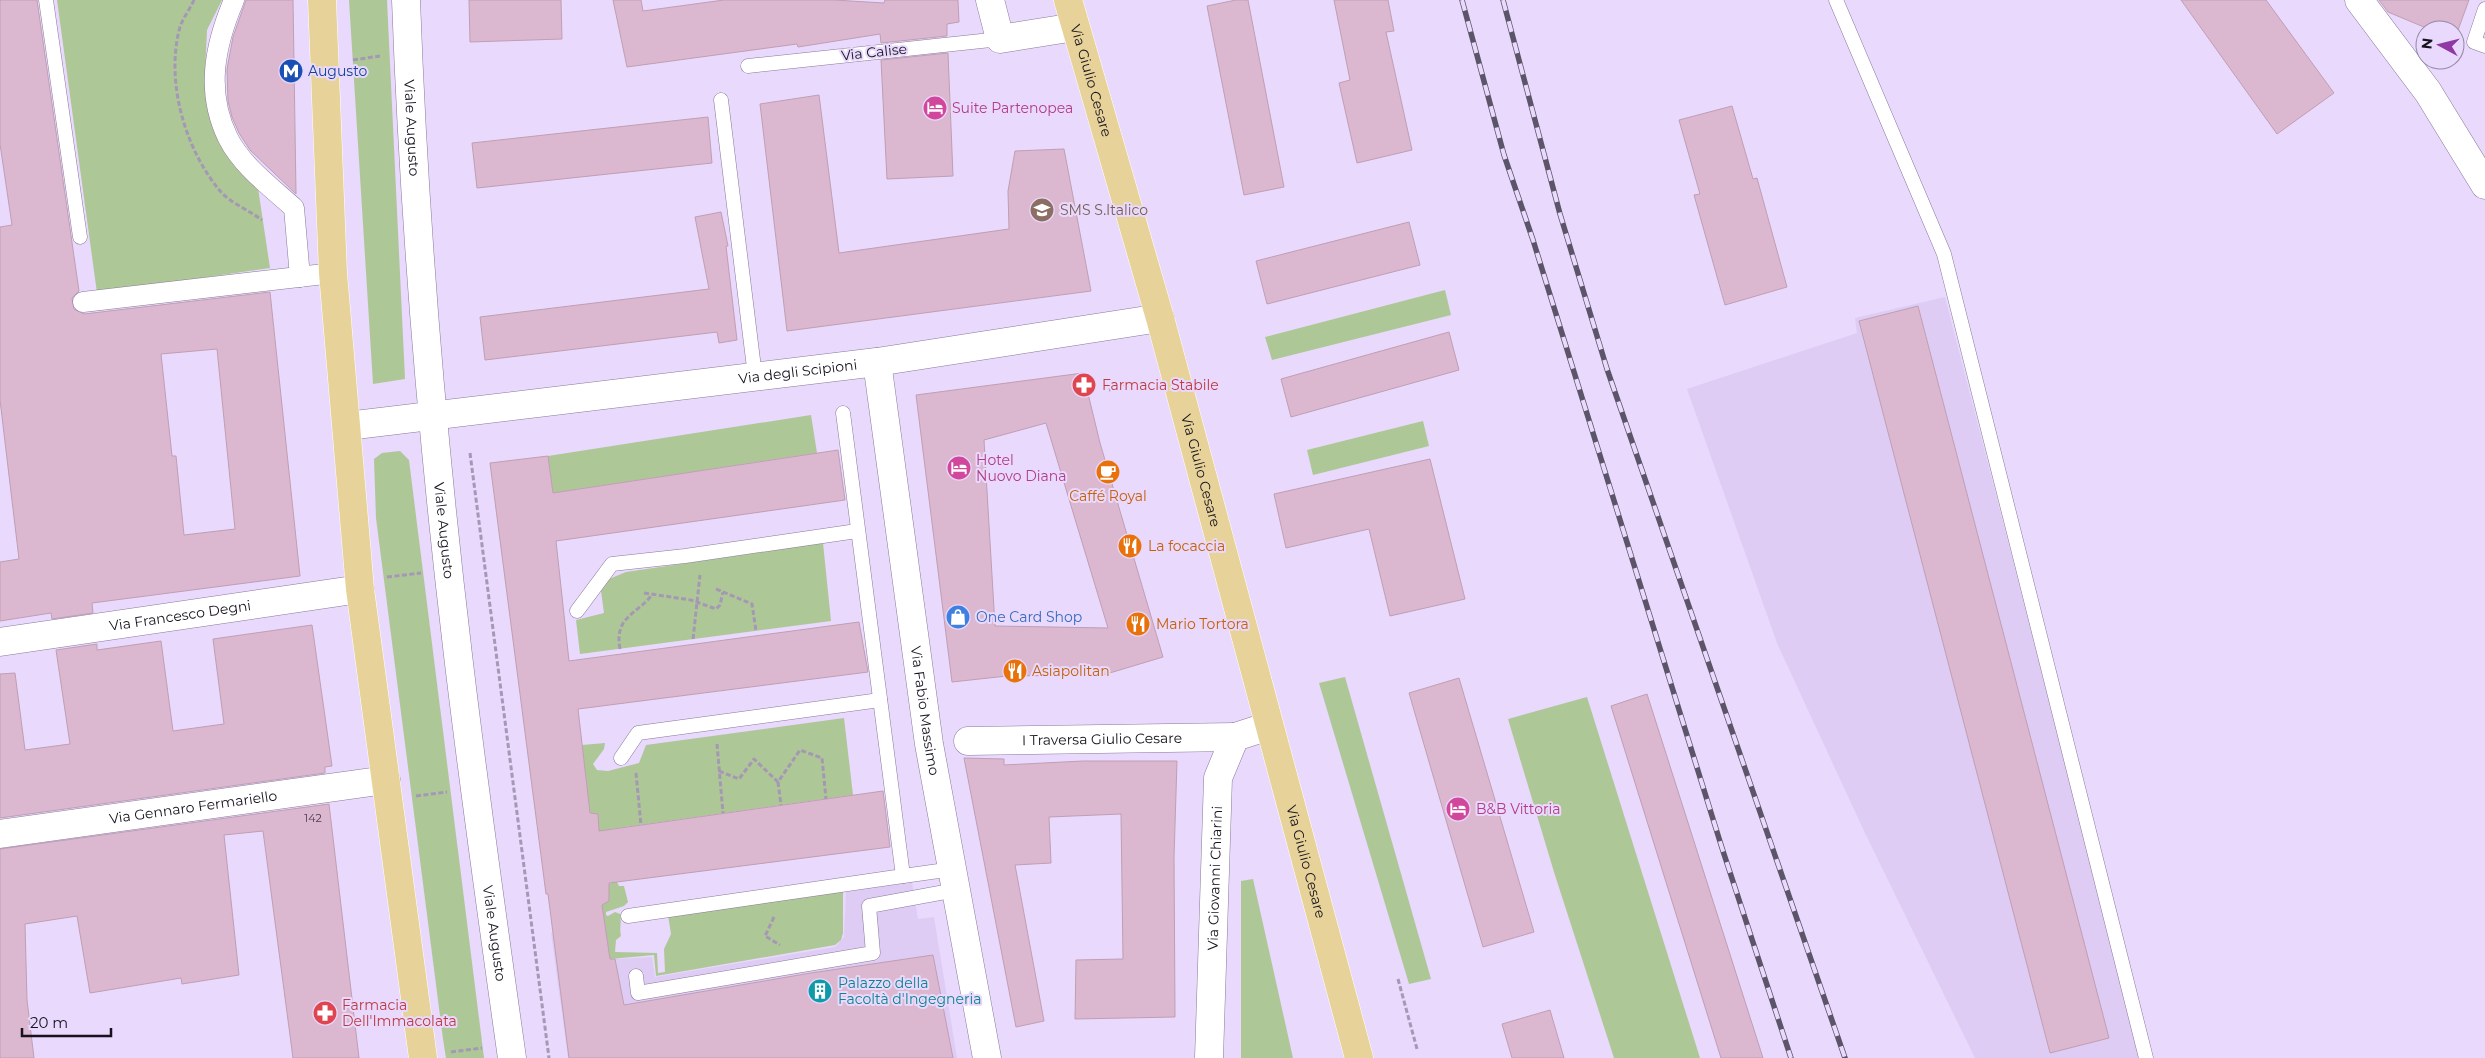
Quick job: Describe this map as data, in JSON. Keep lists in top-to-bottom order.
{
  "streets": {
    "main road": ["Via Giulio Cesare"],
    "street": [
      "Viale Augusto",
      "Via degli Scipioni",
      "Via Francesco Degni",
      "Via Fabio Massimo",
      "I Traversa Giulio Cesare",
      "Via Gennaro Fermariello",
      "Via Giovanni Chiarini"
    ],
    "lane": ["Via Calise"]
  },
  "crossings": [
    ["Via Giulio Cesare", "Via degli Scipioni"],
    ["Viale Augusto", "Via degli Scipioni"],
    ["Via degli Scipioni", "Via Fabio Massimo"],
    ["I Traversa Giulio Cesare", "Via Giovanni Chiarini"]
  ],
  "places": {
    "metro station": ["Augusto"],
    "hotel": ["Suite Partenopea", "Hotel Nuovo Diana", "B&B Vittoria"],
    "school or university": ["SMS S.Italico"],
    "pharmacy": ["Farmacia Stabile", "Farmacia Dell'Immacolata"],
    "cafe": ["Caffé Royal"],
    "restaurant": ["La focaccia", "Mario Tortora", "Asiapolitan"],
    "shop": ["One Card Shop"],
    "building": ["Palazzo della Facoltà d'Ingegneria"]
  },
  "house_numbers": ["142"],
  "scale_bar": "20 m",
  "north": "left"
}
